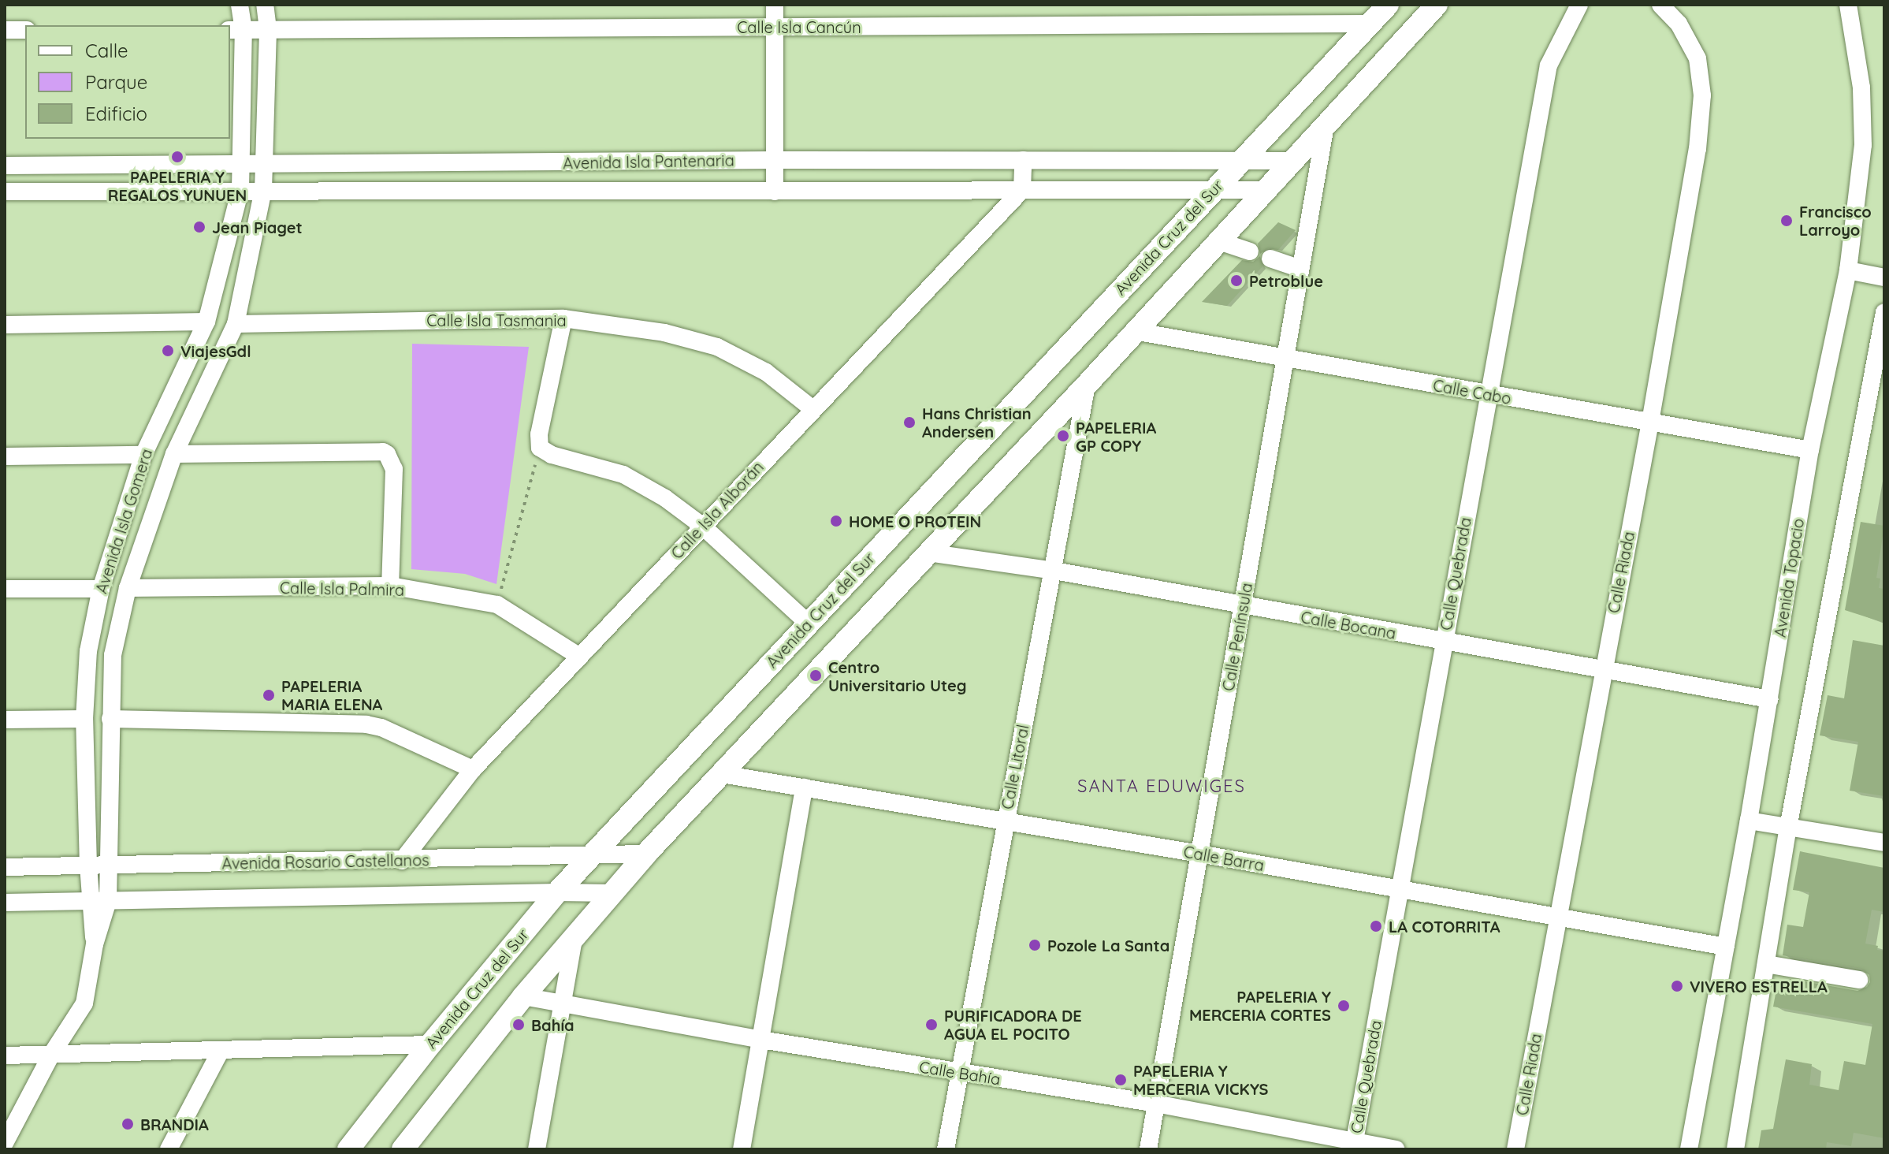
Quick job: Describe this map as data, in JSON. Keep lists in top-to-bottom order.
{
  "streets": {
    "main road": ["Avenida Cruz del Sur"],
    "street": [
      "Calle Isla Cancún",
      "Avenida Isla Pantenaria",
      "Calle Isla Tasmania",
      "Calle Cabo",
      "Calle Isla Alborán",
      "Avenida Isla Gomera",
      "Calle Riada",
      "Calle Quebrada",
      "Avenida Topacio",
      "Calle Isla Palmira",
      "Calle Bocana",
      "Calle Península",
      "Calle Litoral",
      "Calle Barra",
      "Avenida Rosario Castellanos",
      "Calle Bahía"
    ]
  },
  "crossings": [
    ["Calle Isla Cancún", "Avenida Cruz del Sur"],
    ["Calle Isla Cancún", "Avenida Isla Gomera"],
    ["Avenida Isla Pantenaria", "Avenida Cruz del Sur"],
    ["Avenida Isla Pantenaria", "Calle Isla Alborán"],
    ["Avenida Isla Pantenaria", "Avenida Isla Gomera"],
    ["Avenida Cruz del Sur", "Avenida Rosario Castellanos"],
    ["Calle Isla Tasmania", "Calle Isla Alborán"],
    ["Calle Isla Tasmania", "Avenida Isla Gomera"],
    ["Calle Cabo", "Calle Riada"],
    ["Calle Cabo", "Calle Quebrada"],
    ["Calle Cabo", "Avenida Topacio"],
    ["Calle Cabo", "Calle Península"],
    ["Calle Isla Alborán", "Calle Isla Palmira"],
    ["Calle Isla Alborán", "Avenida Rosario Castellanos"],
    ["Avenida Isla Gomera", "Calle Isla Palmira"],
    ["Avenida Isla Gomera", "Avenida Rosario Castellanos"],
    ["Calle Riada", "Calle Bocana"],
    ["Calle Riada", "Calle Barra"],
    ["Calle Quebrada", "Calle Bocana"],
    ["Calle Quebrada", "Calle Barra"],
    ["Calle Quebrada", "Calle Bahía"],
    ["Avenida Topacio", "Calle Bocana"],
    ["Avenida Topacio", "Calle Barra"],
    ["Calle Bocana", "Calle Península"],
    ["Calle Bocana", "Calle Litoral"],
    ["Calle Península", "Calle Barra"],
    ["Calle Península", "Calle Bahía"],
    ["Calle Litoral", "Calle Barra"],
    ["Calle Litoral", "Calle Bahía"]
  ],
  "districts": ["SANTA EDUWIGES"],
  "places": [
    "PAPELERIA Y REGALOS YUNUEN",
    "Francisco Larroyo",
    "Jean Piaget",
    "Petroblue",
    "ViajesGdl",
    "Hans Christian Andersen",
    "PAPELERIA GP COPY",
    "HOME O PROTEIN",
    "Centro Universitario Uteg",
    "PAPELERIA MARIA ELENA",
    "LA COTORRITA",
    "Pozole La Santa",
    "VIVERO ESTRELLA",
    "PAPELERIA Y MERCERIA CORTES",
    "Bahía",
    "PURIFICADORA DE AGUA EL POCITO",
    "PAPELERIA Y MERCERIA VICKYS",
    "BRANDIA"
  ],
  "legend": ["Calle", "Parque", "Edificio"]
}
